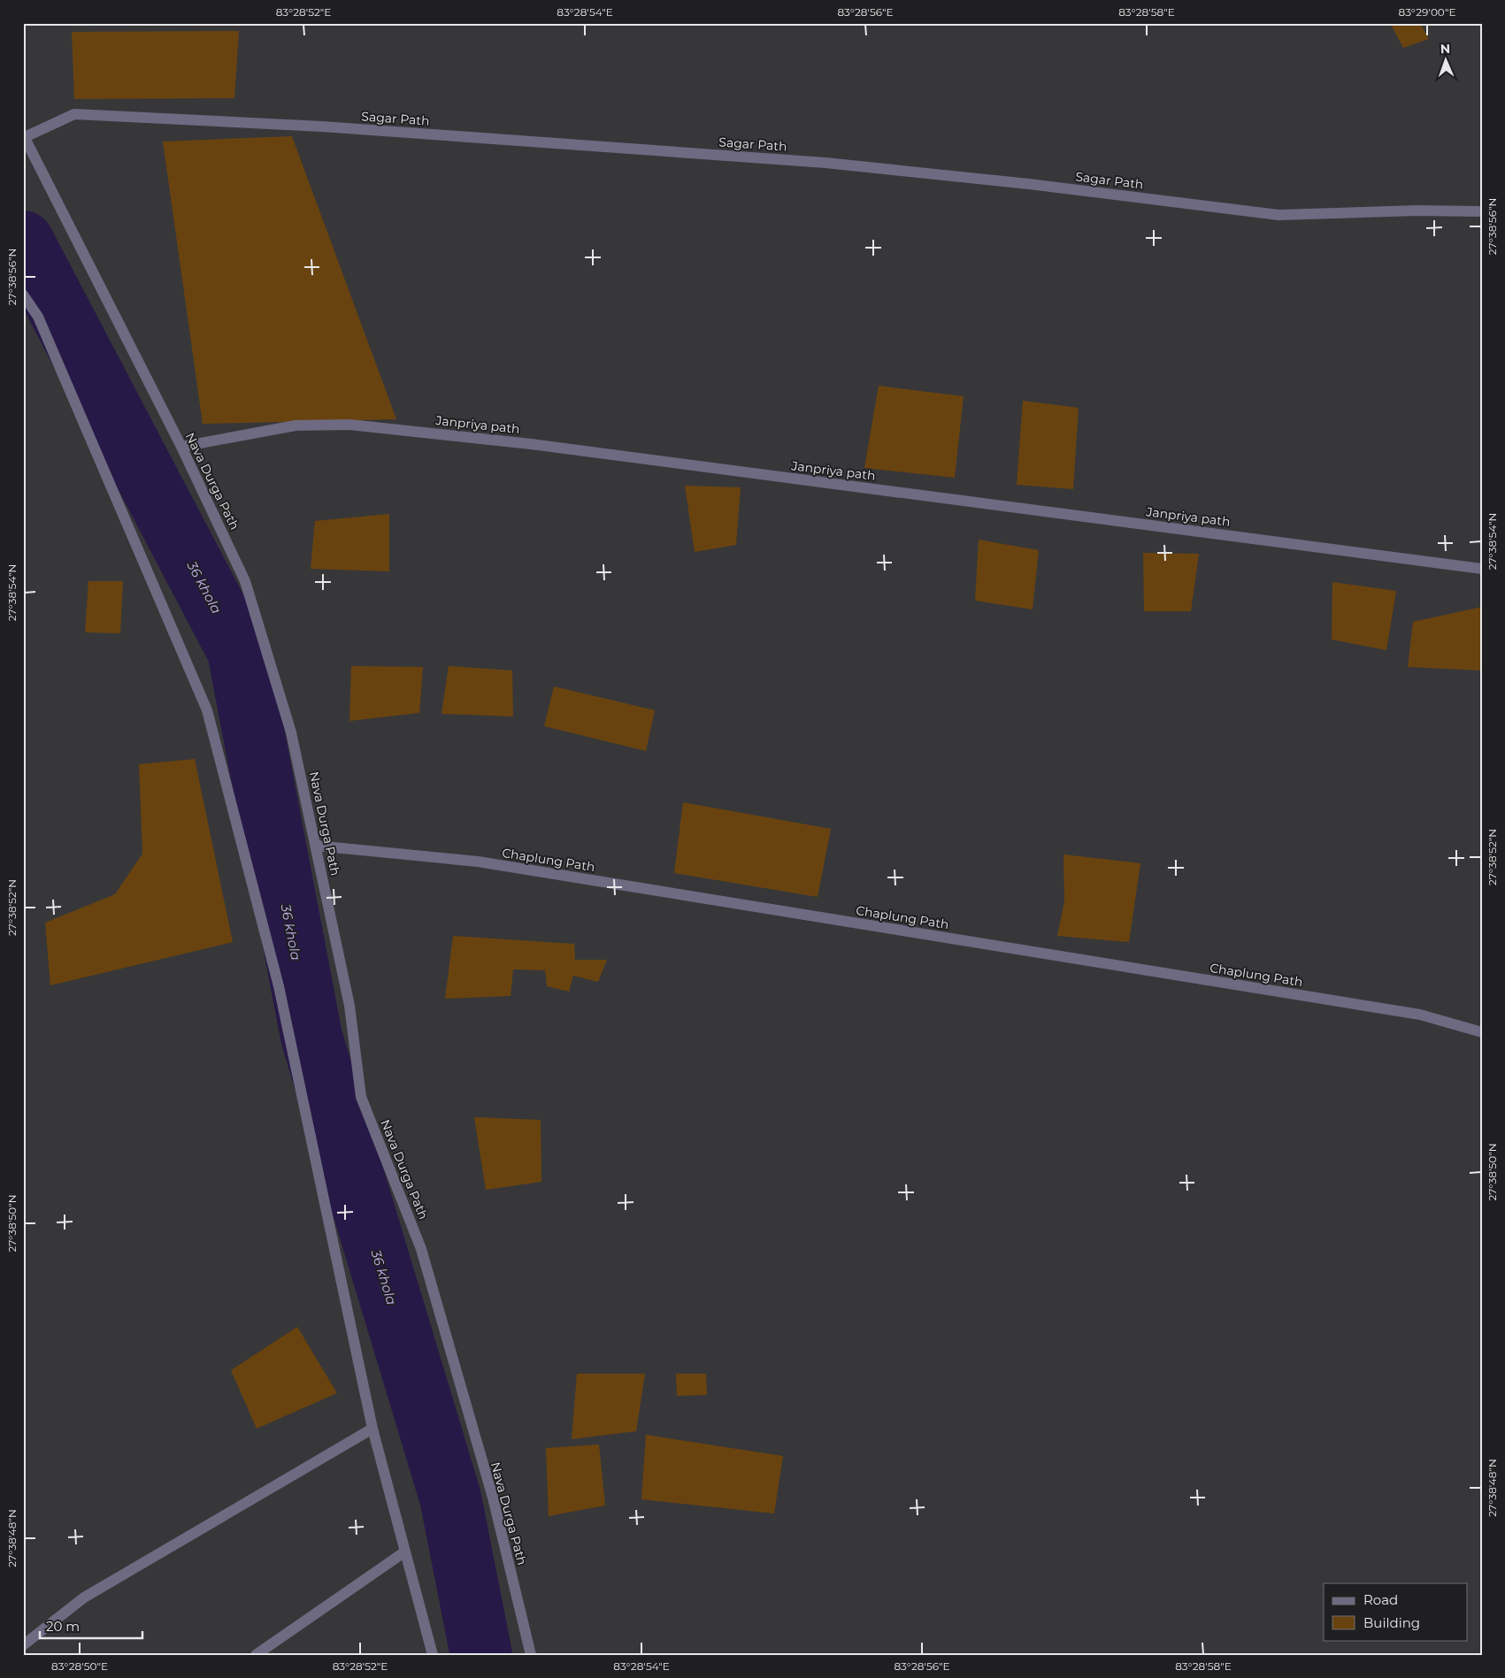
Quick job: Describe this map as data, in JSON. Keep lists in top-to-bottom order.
{
  "streets": {
    "street": [
      "Sagar Path",
      "Janpriya path",
      "Nava Durga Path",
      "Chaplung Path"
    ]
  },
  "crossings": [
    ["Sagar Path", "Nava Durga Path"],
    ["Janpriya path", "Nava Durga Path"],
    ["Nava Durga Path", "Chaplung Path"]
  ],
  "water": ["36 khola"],
  "legend": ["Road", "Building"],
  "scale_bar": "20 m",
  "north": "top",
  "coordinates": [
    "83°28'52\"E",
    "83°28'54\"E",
    "83°28'56\"E",
    "83°28'58\"E",
    "83°29'00\"E",
    "27°38'56\"N",
    "27°38'54\"N",
    "27°38'52\"N",
    "27°38'50\"N",
    "27°38'48\"N",
    "83°28'50\"E"
  ]
}
